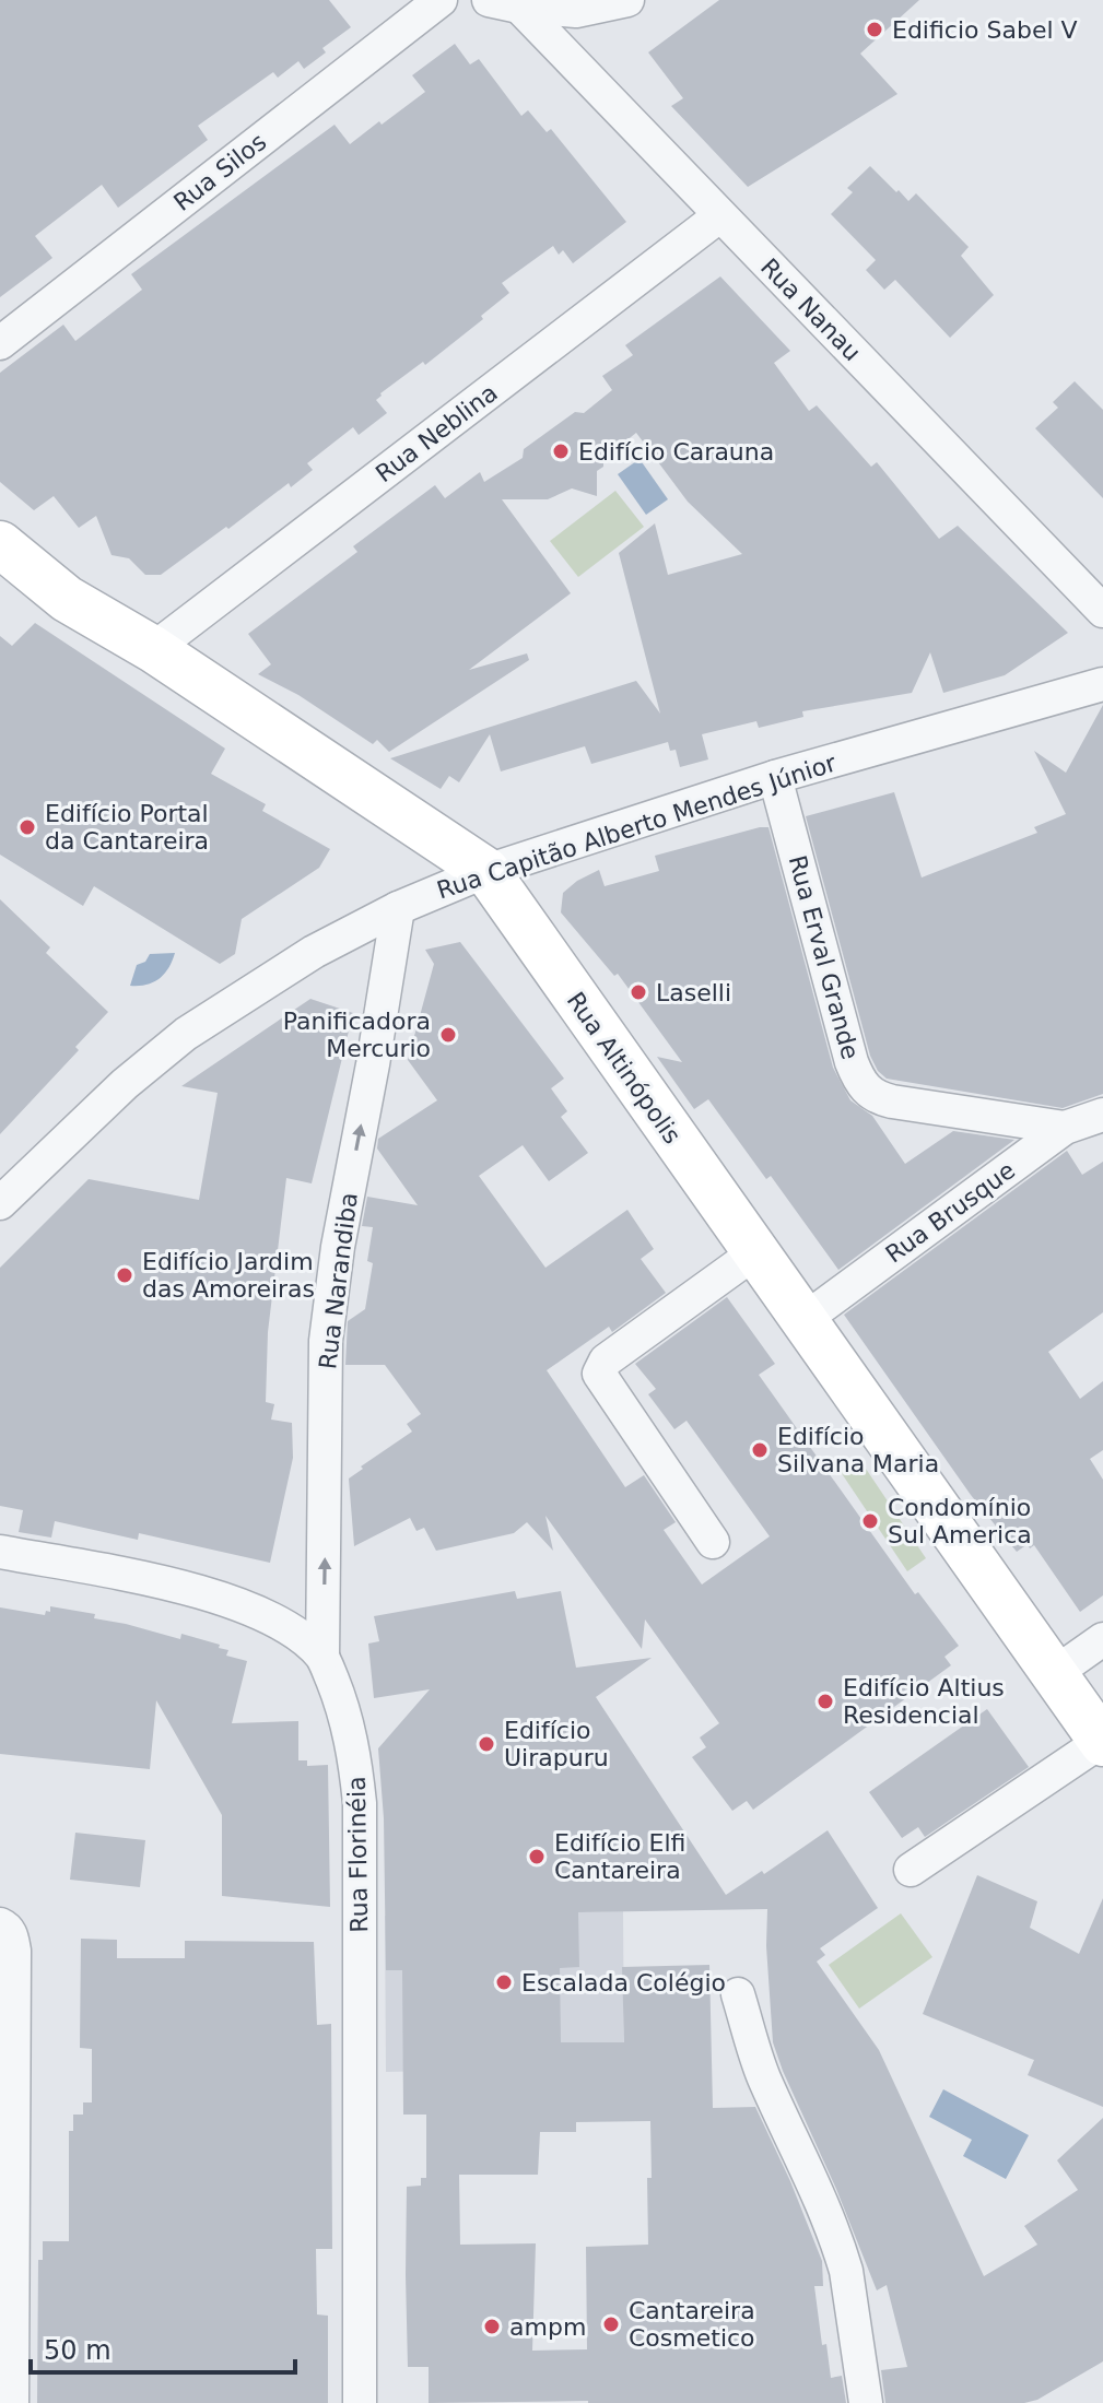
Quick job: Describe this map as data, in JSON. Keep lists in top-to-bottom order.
{
  "streets": {
    "street": [
      "Rua Silos",
      "Rua Nanau",
      "Rua Neblina",
      "Rua Capitão Alberto Mendes Júnior",
      "Rua Erval Grande",
      "Rua Altinópolis",
      "Rua Brusque",
      "Rua Narandiba",
      "Rua Florinéia"
    ]
  },
  "crossings": [
    ["Rua Nanau", "Rua Neblina"],
    ["Rua Neblina", "Rua Altinópolis"],
    ["Rua Capitão Alberto Mendes Júnior", "Rua Erval Grande"],
    ["Rua Capitão Alberto Mendes Júnior", "Rua Altinópolis"],
    ["Rua Capitão Alberto Mendes Júnior", "Rua Narandiba"],
    ["Rua Erval Grande", "Rua Brusque"],
    ["Rua Altinópolis", "Rua Brusque"],
    ["Rua Narandiba", "Rua Florinéia"]
  ],
  "one_way": ["Rua Narandiba"],
  "places": [
    "Edificio Sabel V",
    "Edifício Carauna",
    "Edifício Portal da Cantareira",
    "Laselli",
    "Panificadora Mercurio",
    "Edifício Jardim das Amoreiras",
    "Edifício Silvana Maria",
    "Condomínio Sul America",
    "Edifício Altius Residencial",
    "Edifício Uirapuru",
    "Edifício Elfi Cantareira",
    "Escalada Colégio",
    "Cantareira Cosmetico",
    "ampm"
  ],
  "scale_bar": "50 m"
}
